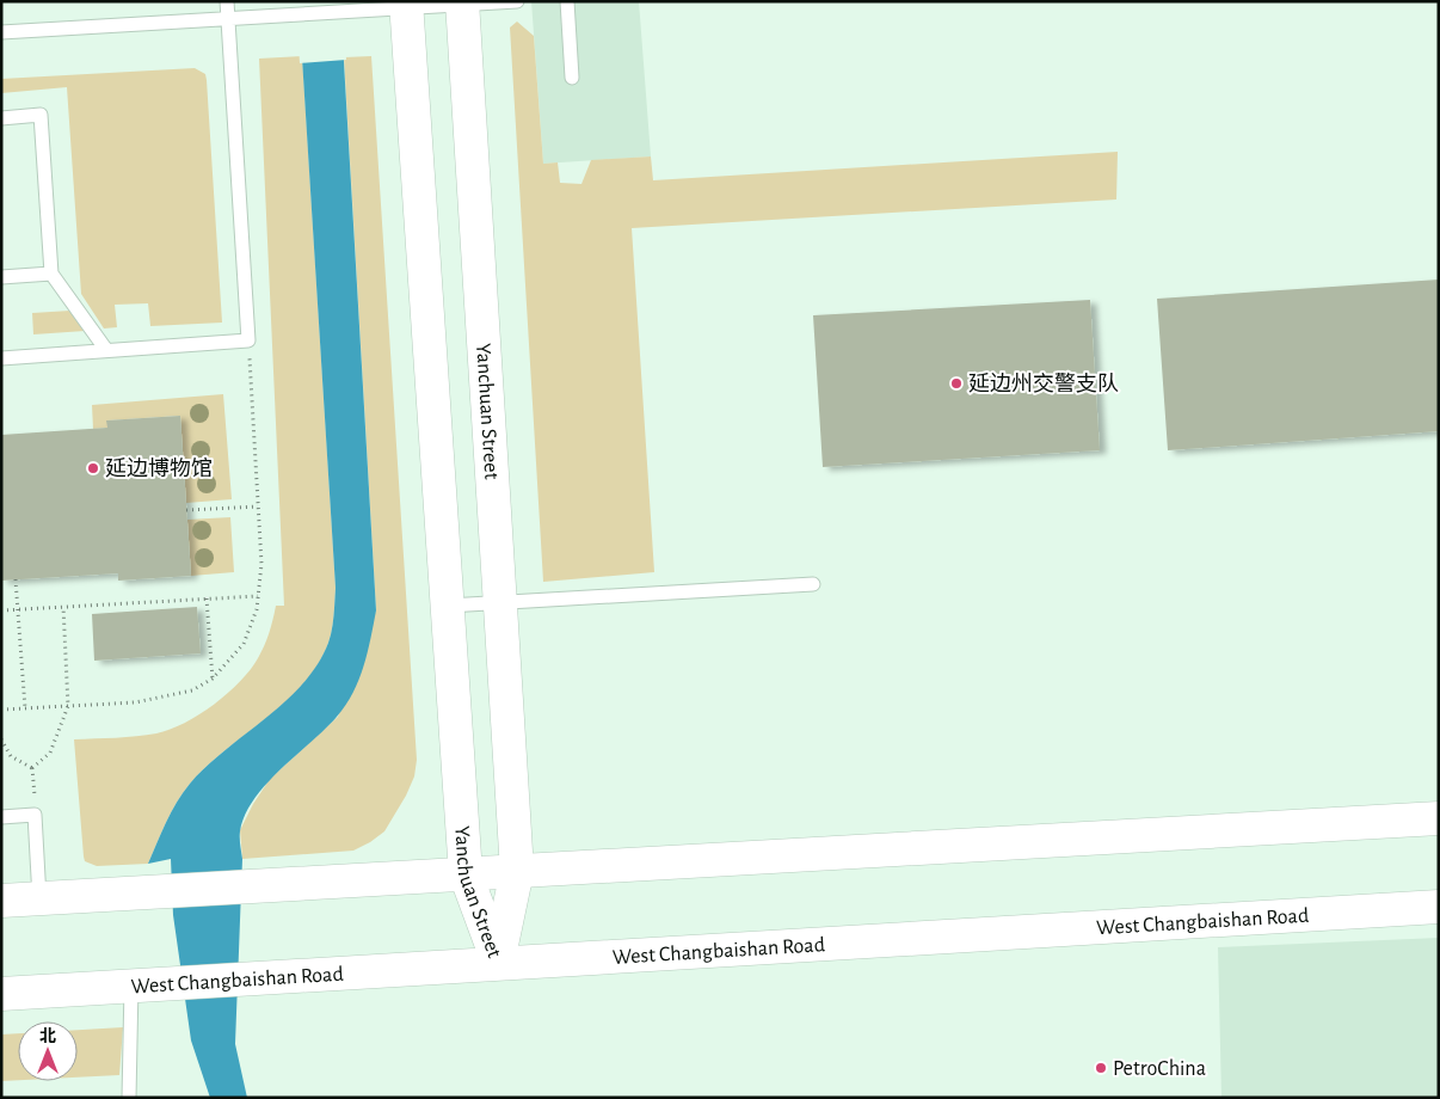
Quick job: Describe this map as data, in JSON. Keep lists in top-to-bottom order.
{
  "streets": {
    "main road": ["Yanchuan Street", "West Changbaishan Road"]
  },
  "crossings": [
    ["Yanchuan Street", "West Changbaishan Road"]
  ],
  "places": ["延边州交警支队", "延边博物馆", "PetroChina"],
  "north": "top"
}
